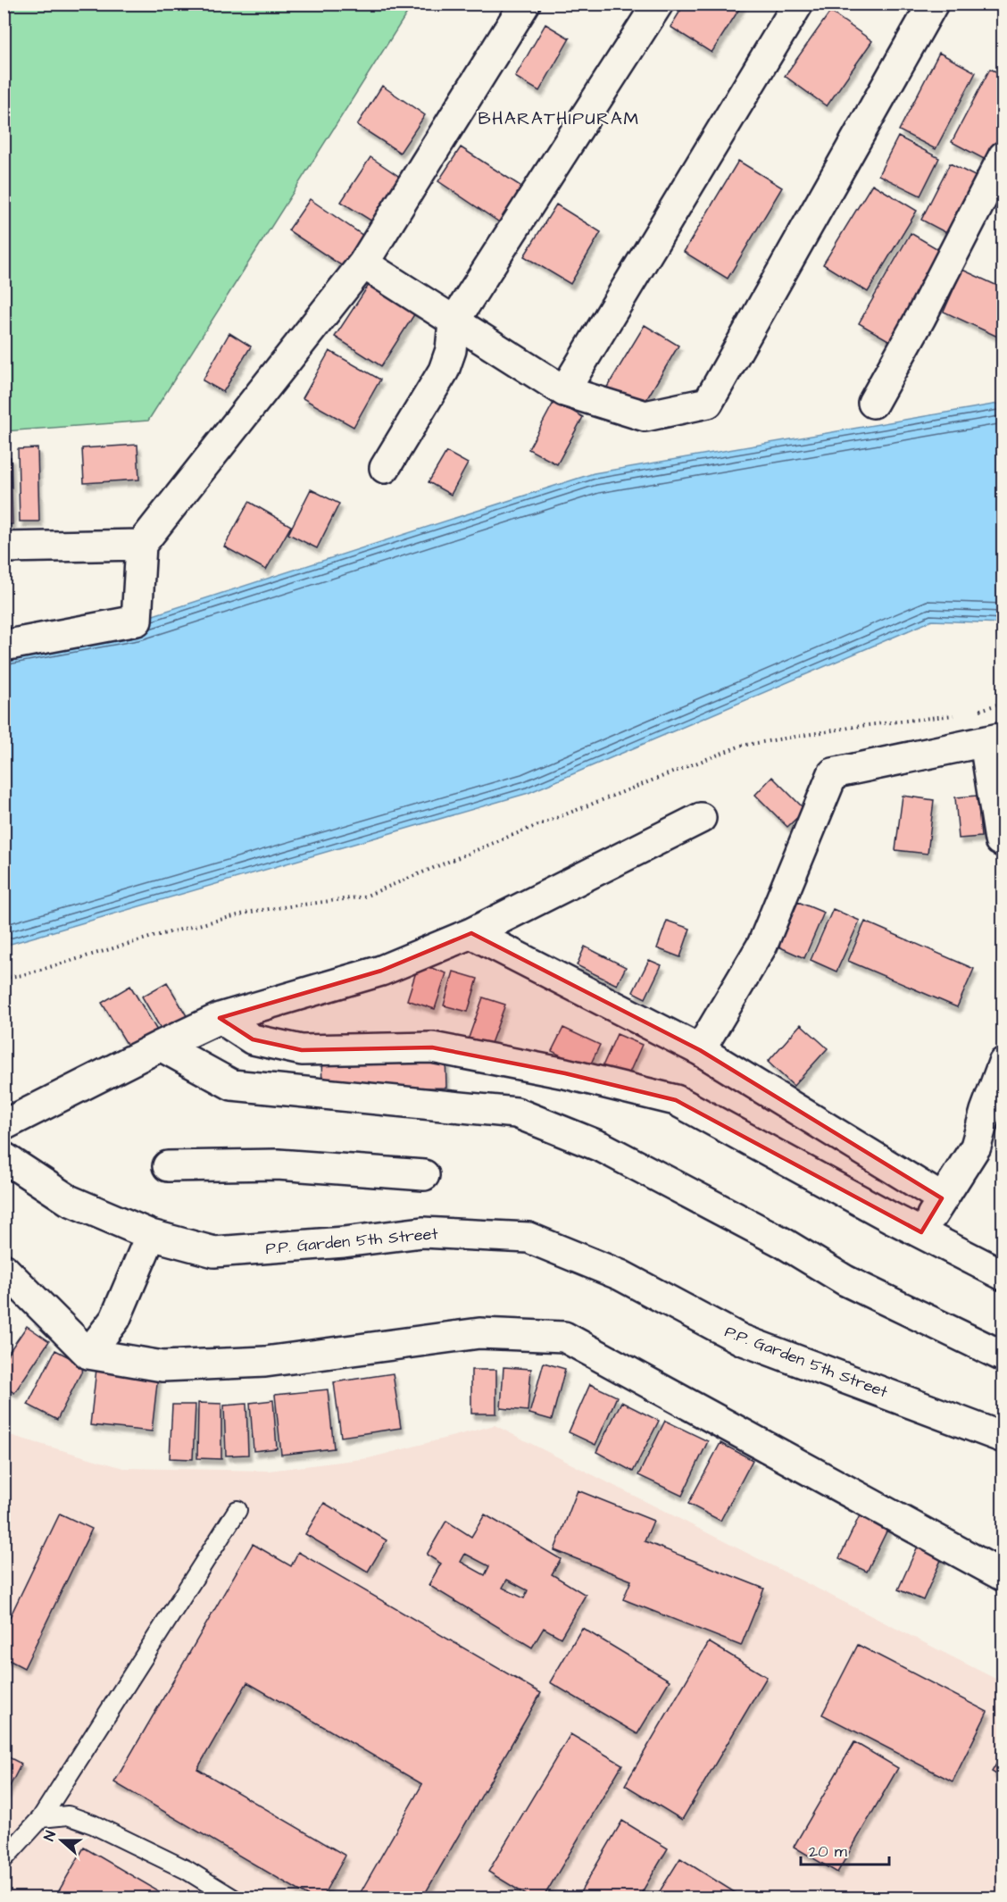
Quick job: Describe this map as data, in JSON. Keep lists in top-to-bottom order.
{
  "streets": {
    "street": ["P.P. Garden 5th Street"]
  },
  "districts": ["BHARATHIPURAM"],
  "scale_bar": "20 m",
  "north": "left"
}
